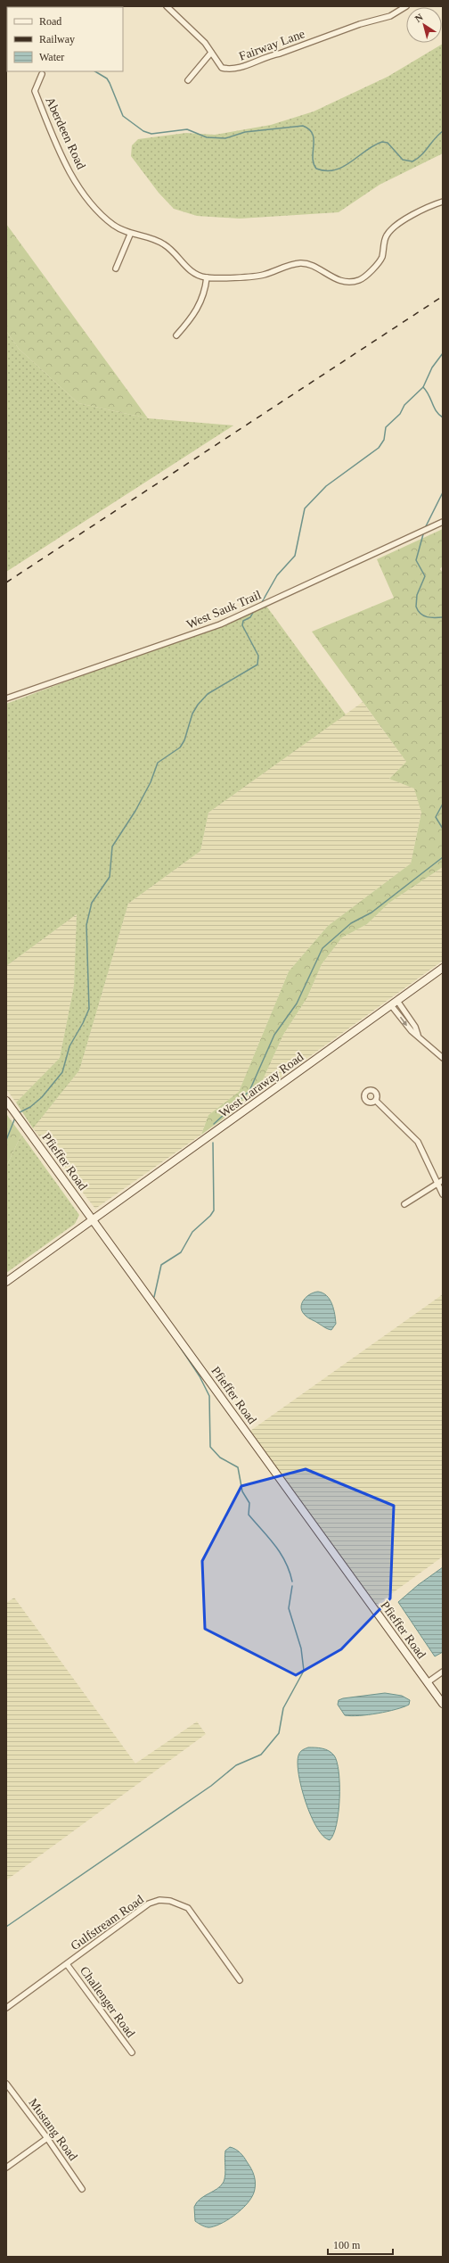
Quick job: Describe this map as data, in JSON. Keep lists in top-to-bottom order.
{
  "streets": {
    "street": [
      "Fairway Lane",
      "Aberdeen Road",
      "West Sauk Trail",
      "West Laraway Road",
      "Pfieffer Road",
      "Gulfstream Road",
      "Challenger Road",
      "Mustang Road"
    ]
  },
  "crossings": [
    ["West Laraway Road", "Pfieffer Road"],
    ["Gulfstream Road", "Challenger Road"]
  ],
  "legend": ["Road", "Railway", "Water"],
  "scale_bar": "100 m",
  "north": "top left"
}
